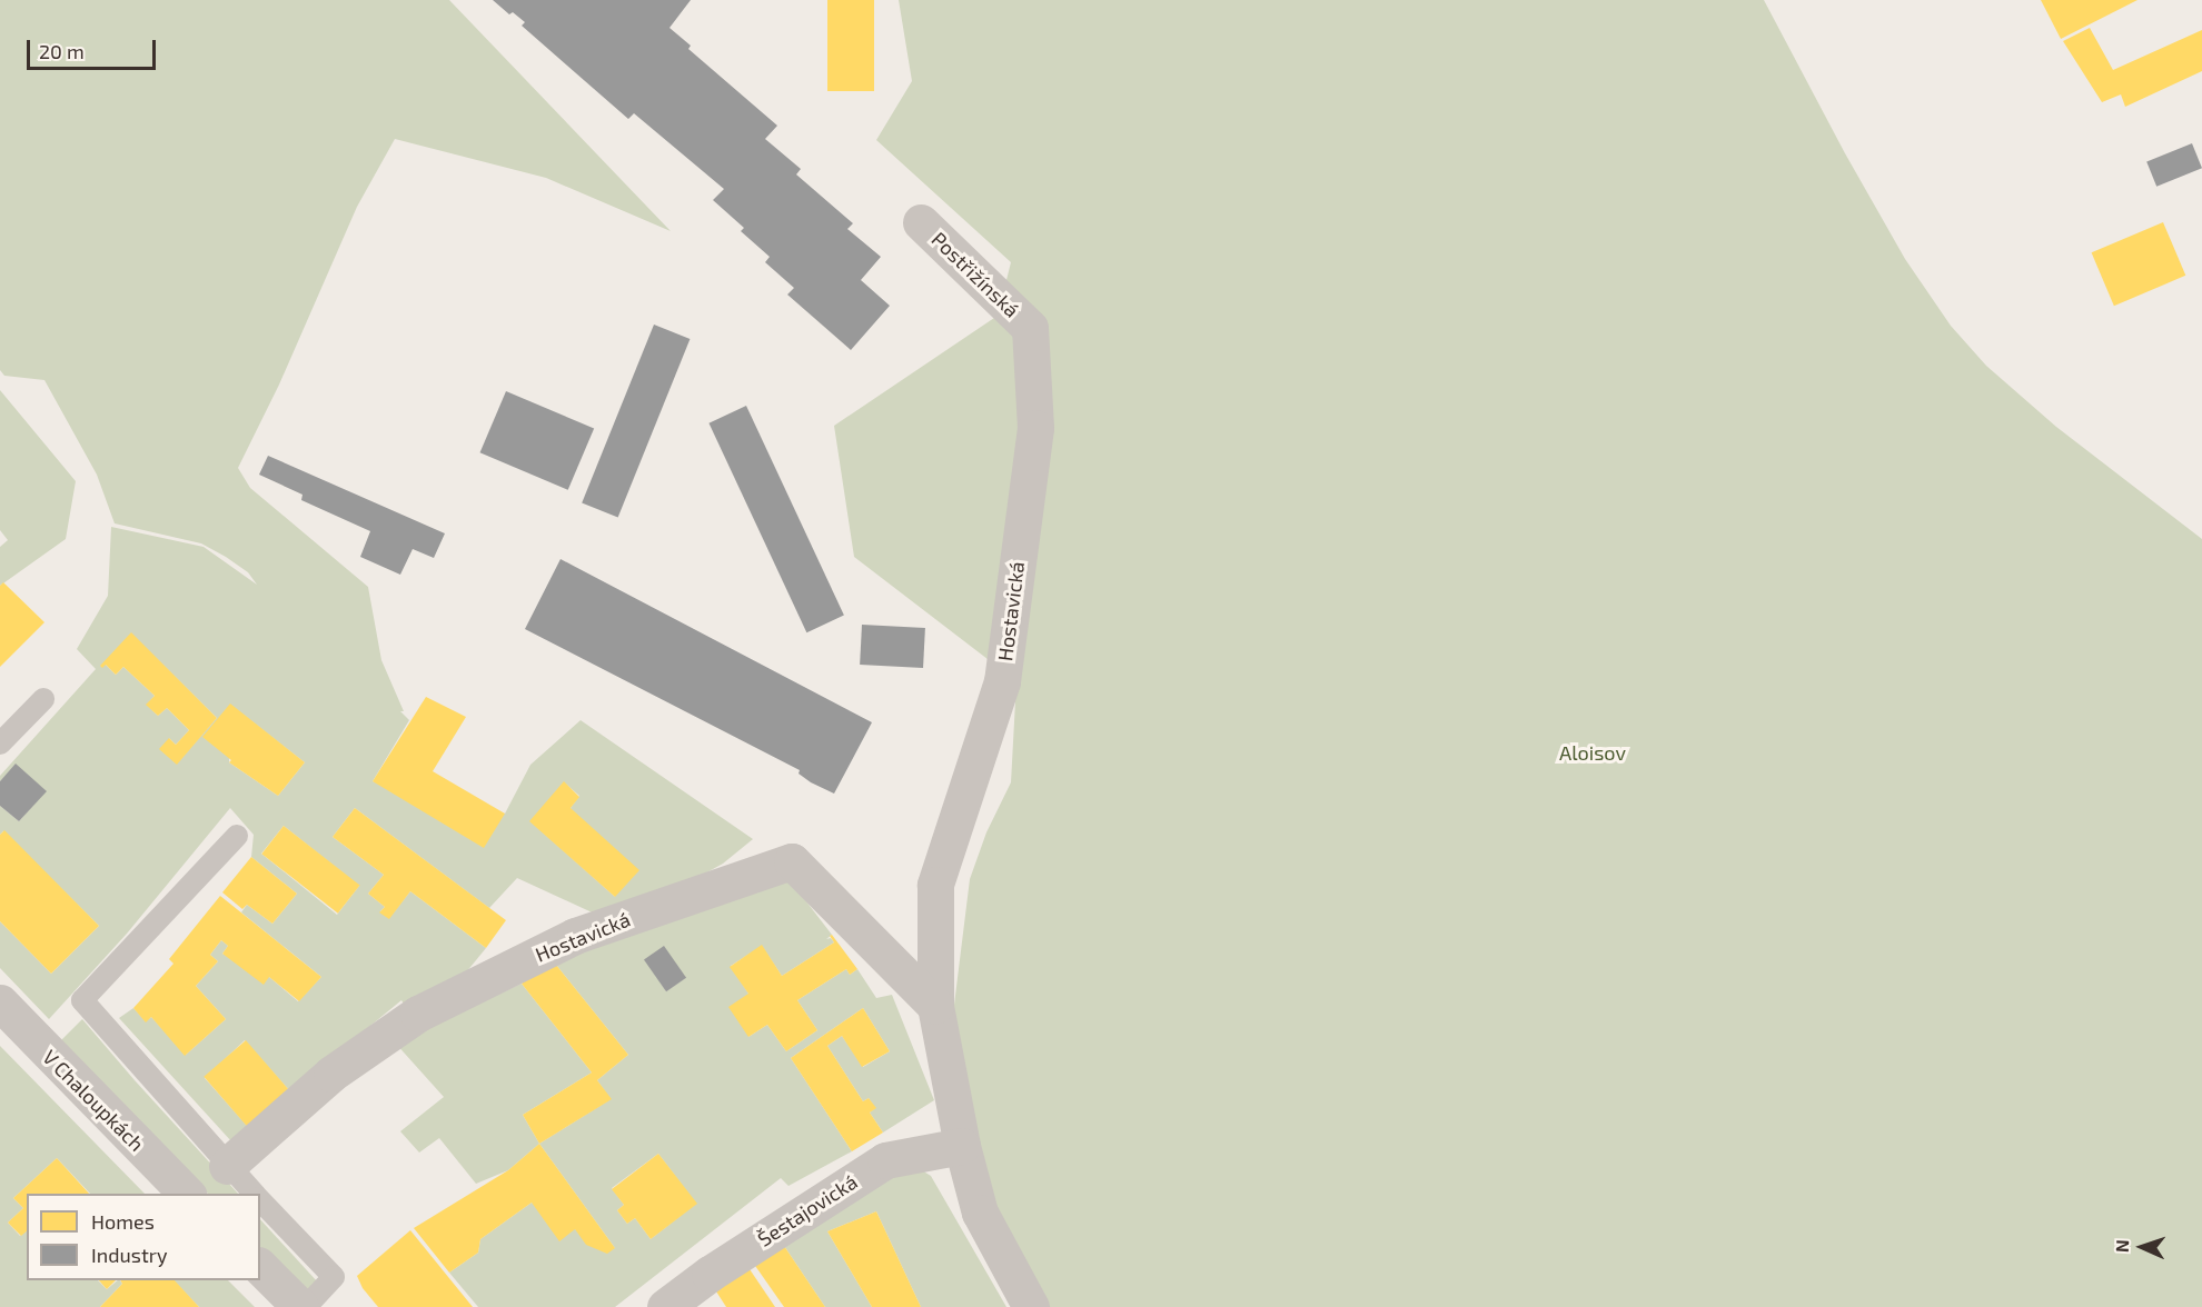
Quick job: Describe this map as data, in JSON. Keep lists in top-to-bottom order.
{
  "streets": {
    "street": [
      "Postřižínská",
      "Hostavická",
      "V Chaloupkách",
      "Šestajovická"
    ]
  },
  "crossings": [
    ["Postřižínská", "Hostavická"],
    ["Hostavická", "Šestajovická"]
  ],
  "parks": ["Aloisov"],
  "legend": ["Homes", "Industry"],
  "scale_bar": "20 m",
  "north": "left"
}
